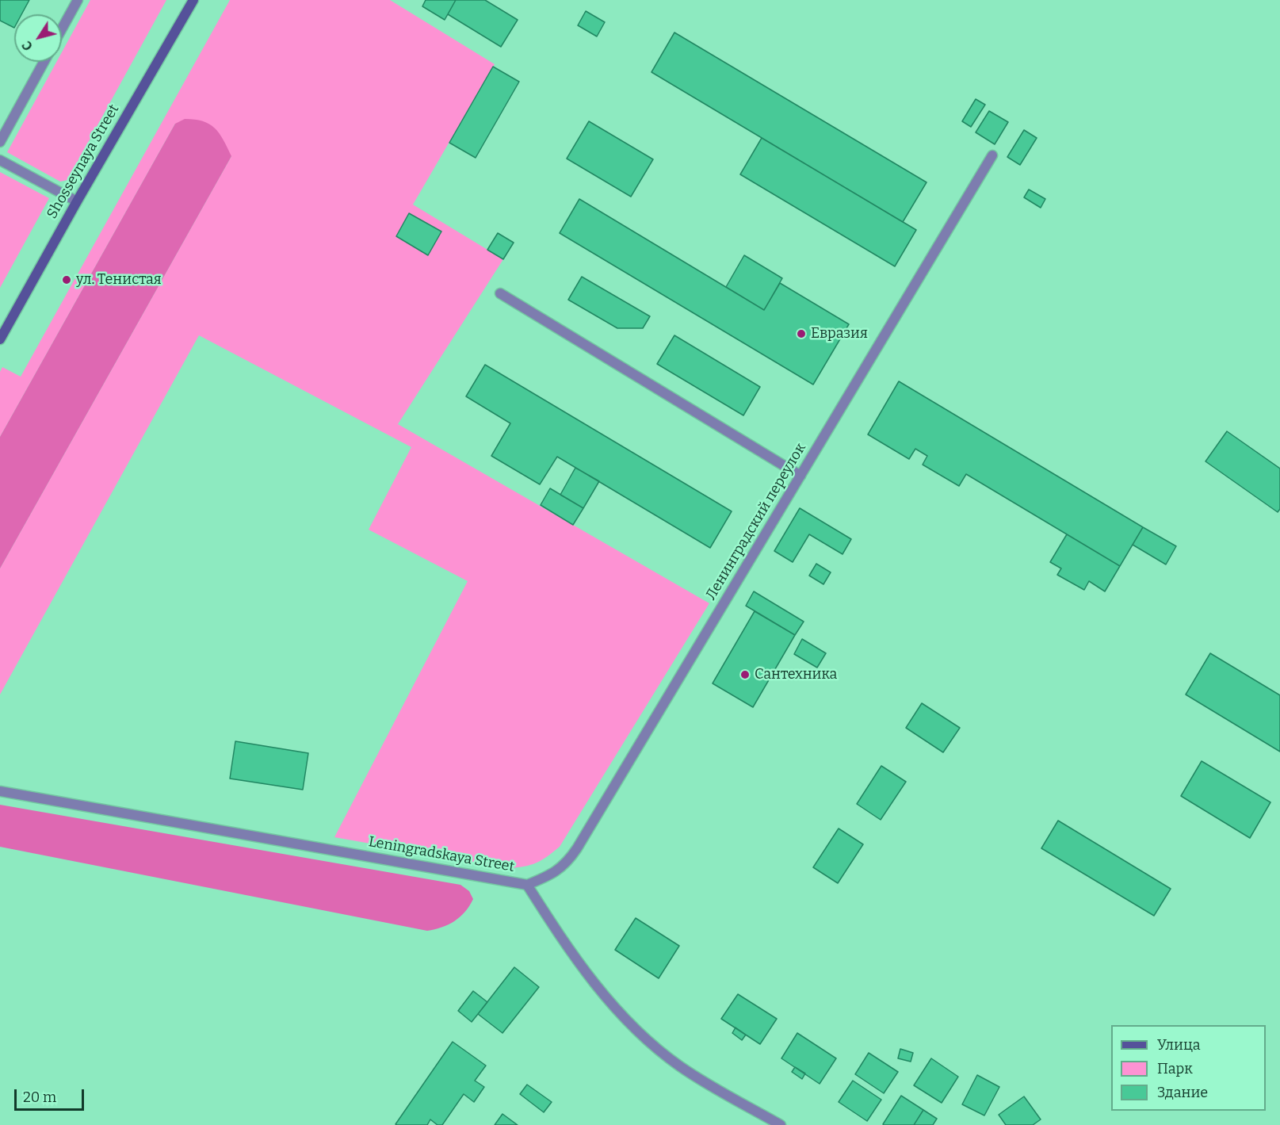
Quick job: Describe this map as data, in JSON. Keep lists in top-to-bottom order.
{
  "streets": {
    "main road": ["Shosseynaya Street"],
    "street": ["Ленинградский переулок", "Leningradskaya Street"]
  },
  "crossings": [
    ["Ленинградский переулок", "Leningradskaya Street"]
  ],
  "places": ["ул. Тенистая", "Евразия", "Сантехника"],
  "legend": ["Улица", "Парк", "Здание"],
  "scale_bar": "20 m",
  "north": "bottom left"
}
